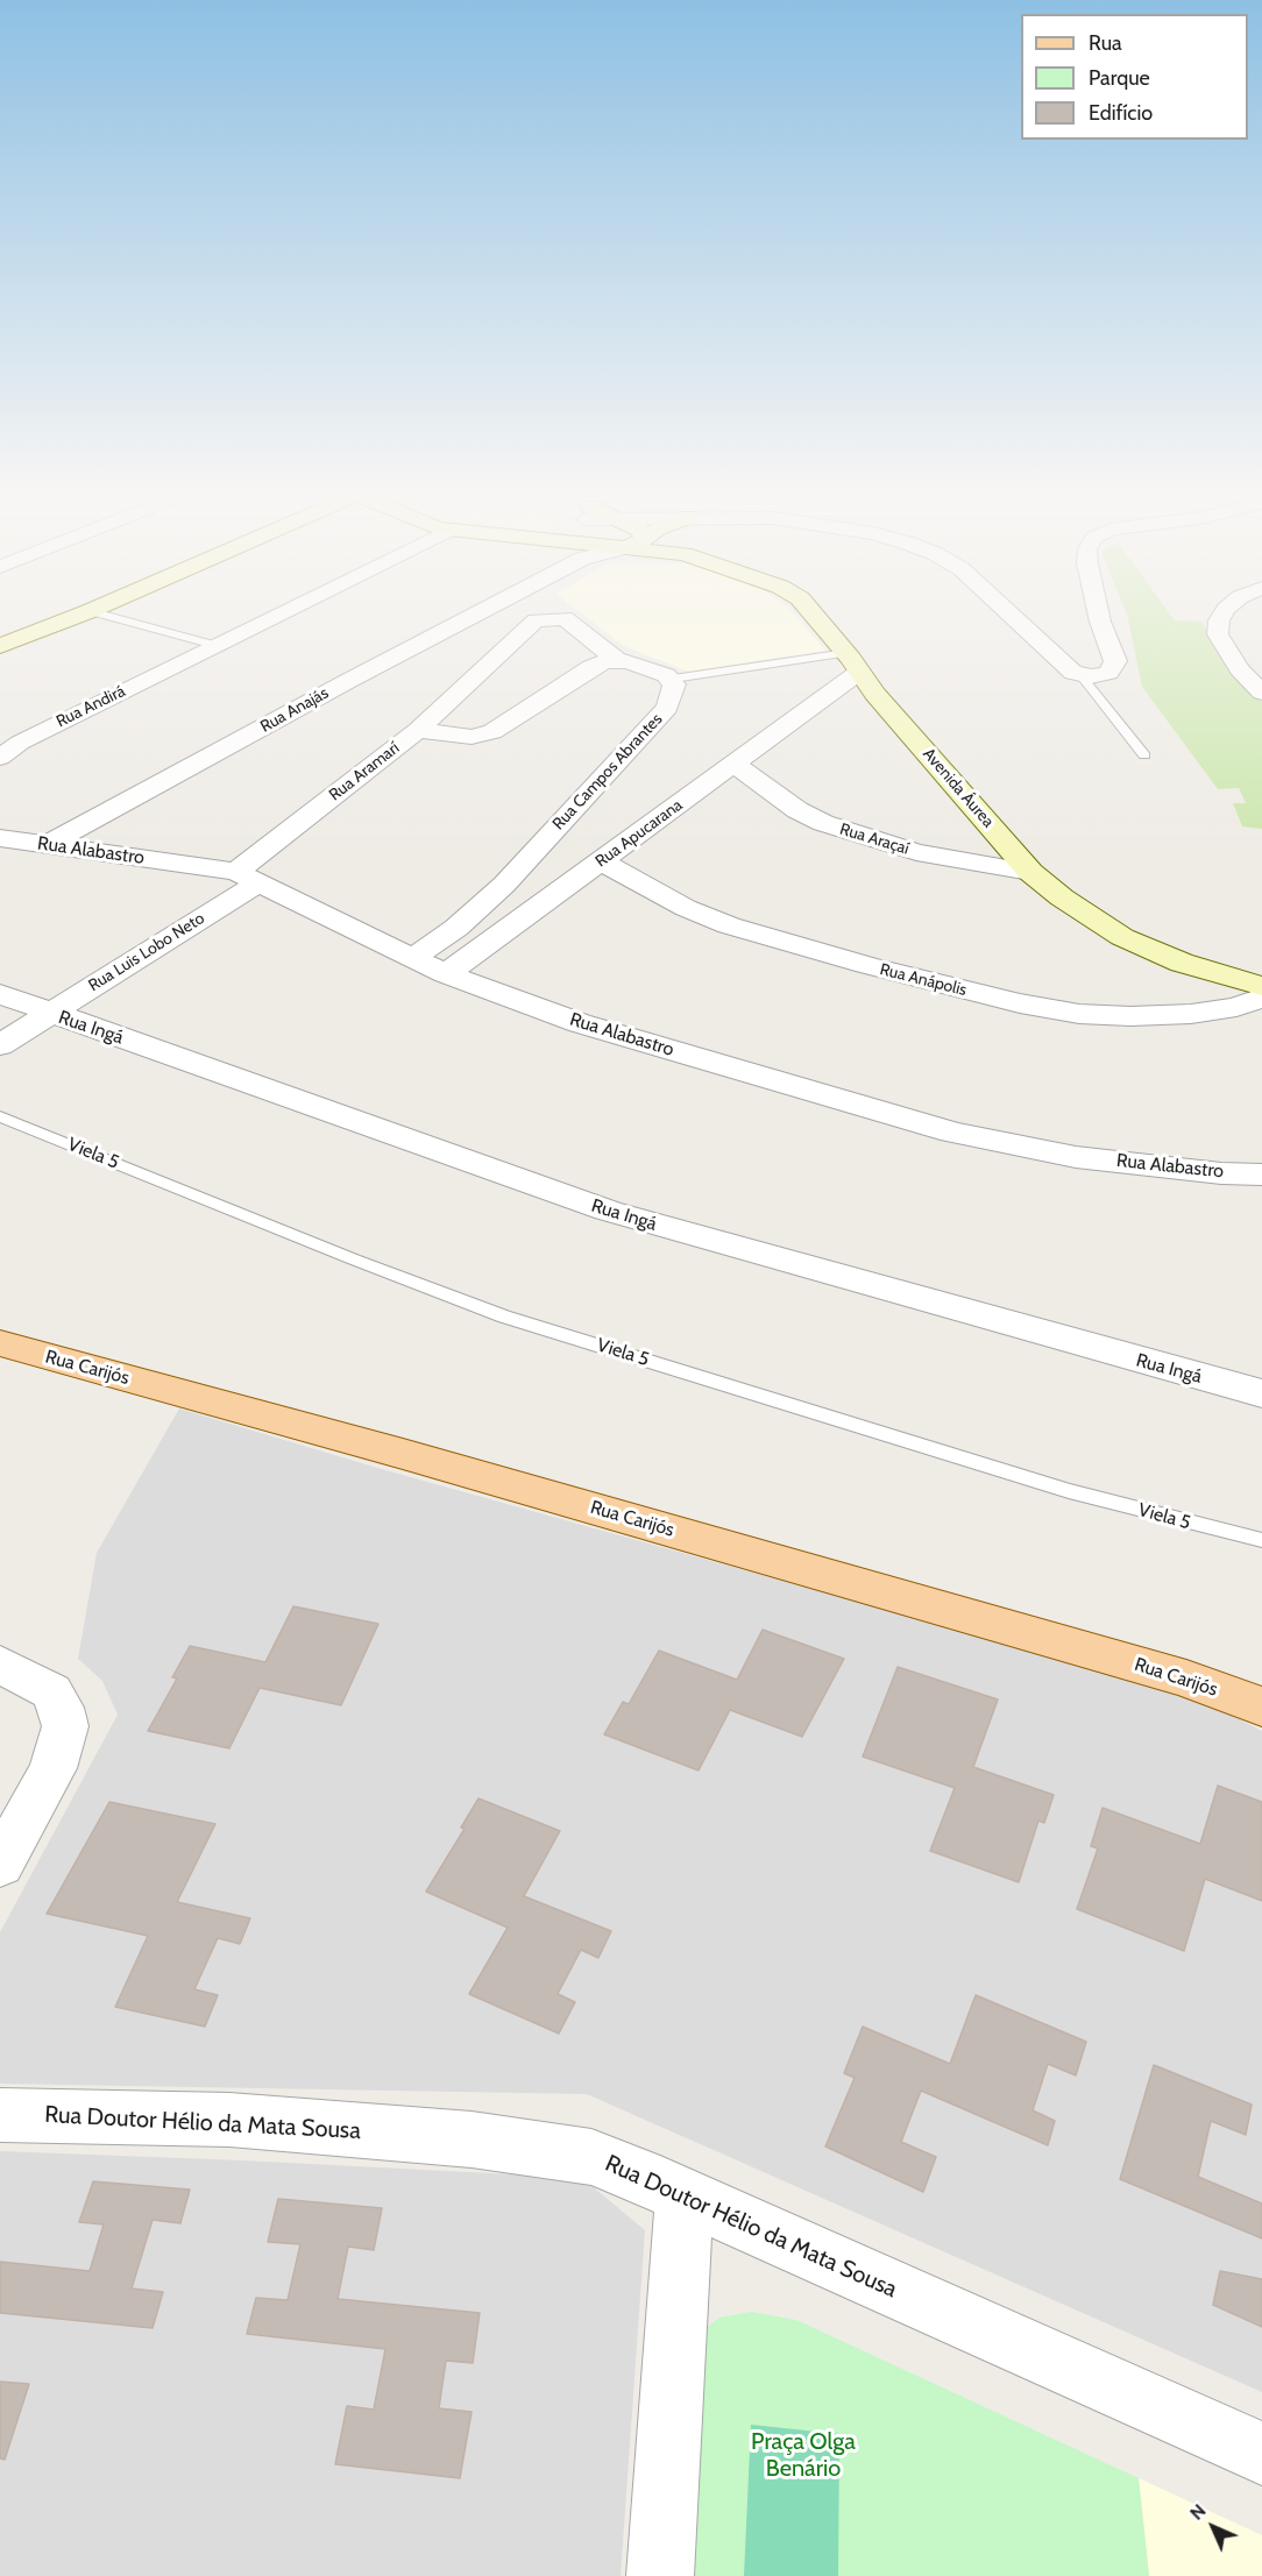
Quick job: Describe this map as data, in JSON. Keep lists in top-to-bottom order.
{
  "streets": {
    "main road": ["Rua Carijós"],
    "street": [
      "Rua Andirá",
      "Rua Anajás",
      "Rua Aramarí",
      "Rua Campos Abrantes",
      "Avenida Áurea",
      "Rua Apucarana",
      "Rua Araçaí",
      "Rua Alabastro",
      "Rua Luis Lobo Neto",
      "Rua Anápolis",
      "Rua Ingá",
      "Rua Doutor Hélio da Mata Sousa"
    ],
    "lane": ["Viela 5"]
  },
  "crossings": [
    ["Rua Anajás", "Rua Alabastro"],
    ["Rua Aramarí", "Rua Alabastro"],
    ["Rua Aramarí", "Rua Luis Lobo Neto"],
    ["Rua Campos Abrantes", "Rua Alabastro"],
    ["Avenida Áurea", "Rua Apucarana"],
    ["Avenida Áurea", "Rua Araçaí"],
    ["Rua Apucarana", "Rua Araçaí"],
    ["Rua Apucarana", "Rua Alabastro"],
    ["Rua Apucarana", "Rua Anápolis"],
    ["Rua Alabastro", "Rua Luis Lobo Neto"],
    ["Rua Luis Lobo Neto", "Rua Ingá"]
  ],
  "parks": ["Praça Olga Benário"],
  "legend": ["Rua", "Parque", "Edifício"],
  "north": "top left"
}
